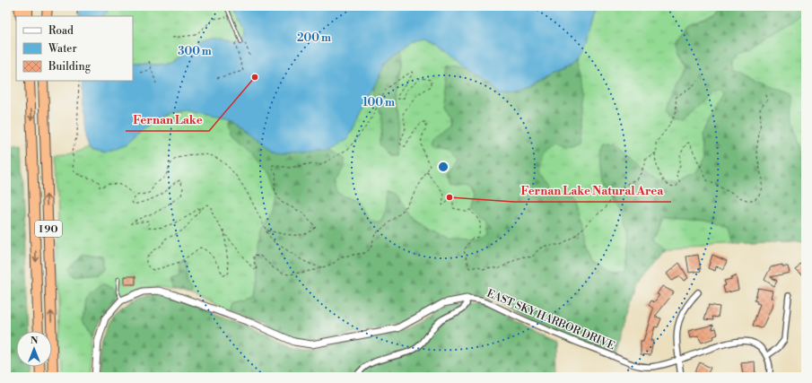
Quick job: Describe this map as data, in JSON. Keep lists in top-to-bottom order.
{
  "streets": {
    "highway": ["I 90"],
    "street": ["EAST SKY HARBOR DRIVE"]
  },
  "places": ["Fernan Lake", "Fernan Lake Natural Area"],
  "legend": ["Road", "Water", "Building"],
  "north": "top",
  "rings": ["200 m", "300 m", "100 m"]
}
